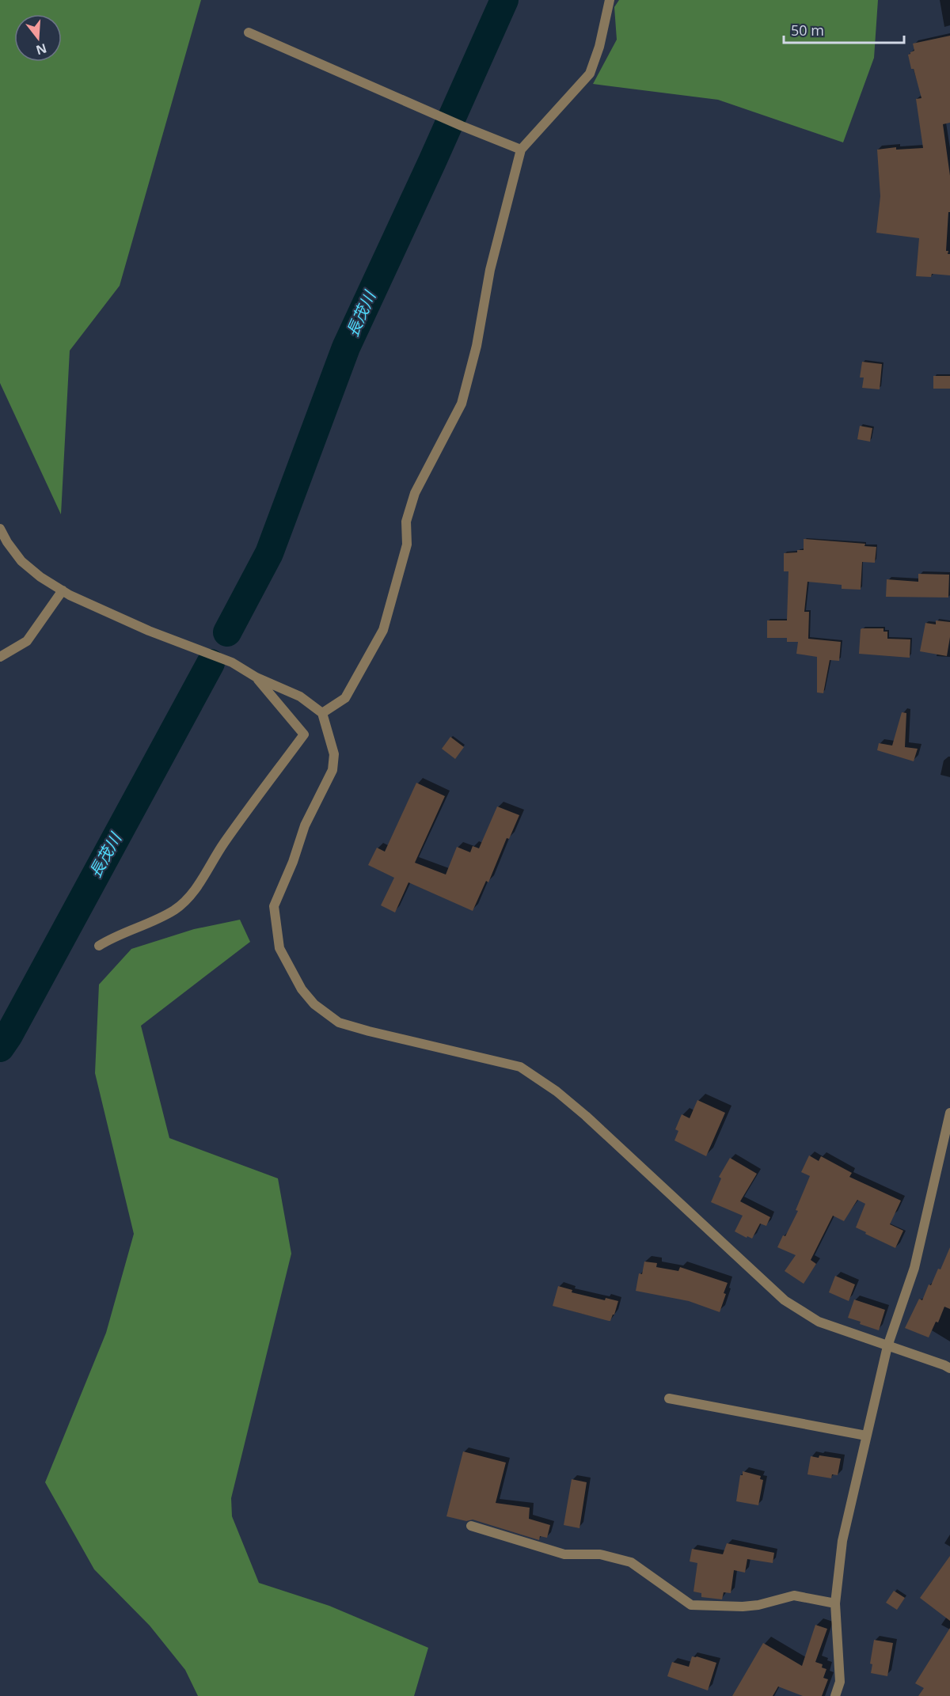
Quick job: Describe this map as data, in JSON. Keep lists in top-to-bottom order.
{
  "water": ["長茂川"],
  "scale_bar": "50 m",
  "north": "bottom"
}
